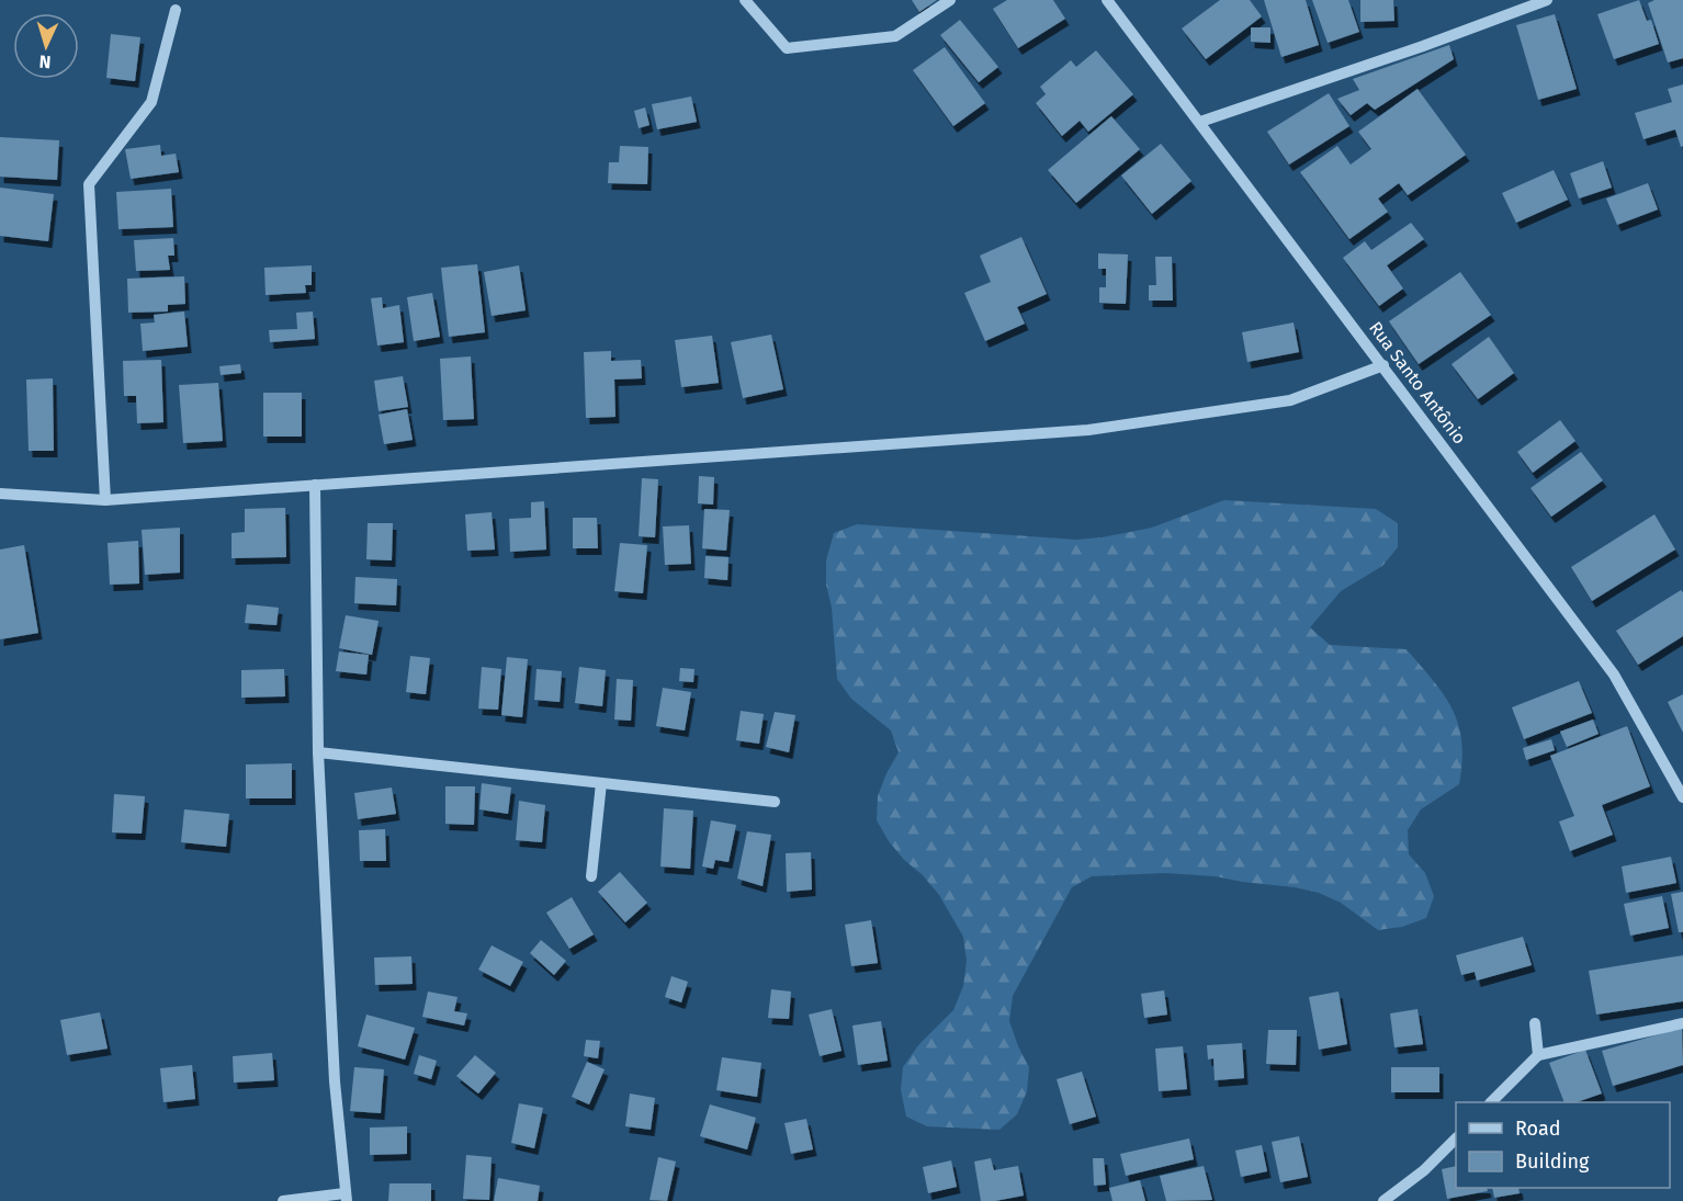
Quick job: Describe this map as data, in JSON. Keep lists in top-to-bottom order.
{
  "streets": {
    "street": ["Rua Santo Antônio"]
  },
  "legend": ["Road", "Building"],
  "north": "bottom"
}
